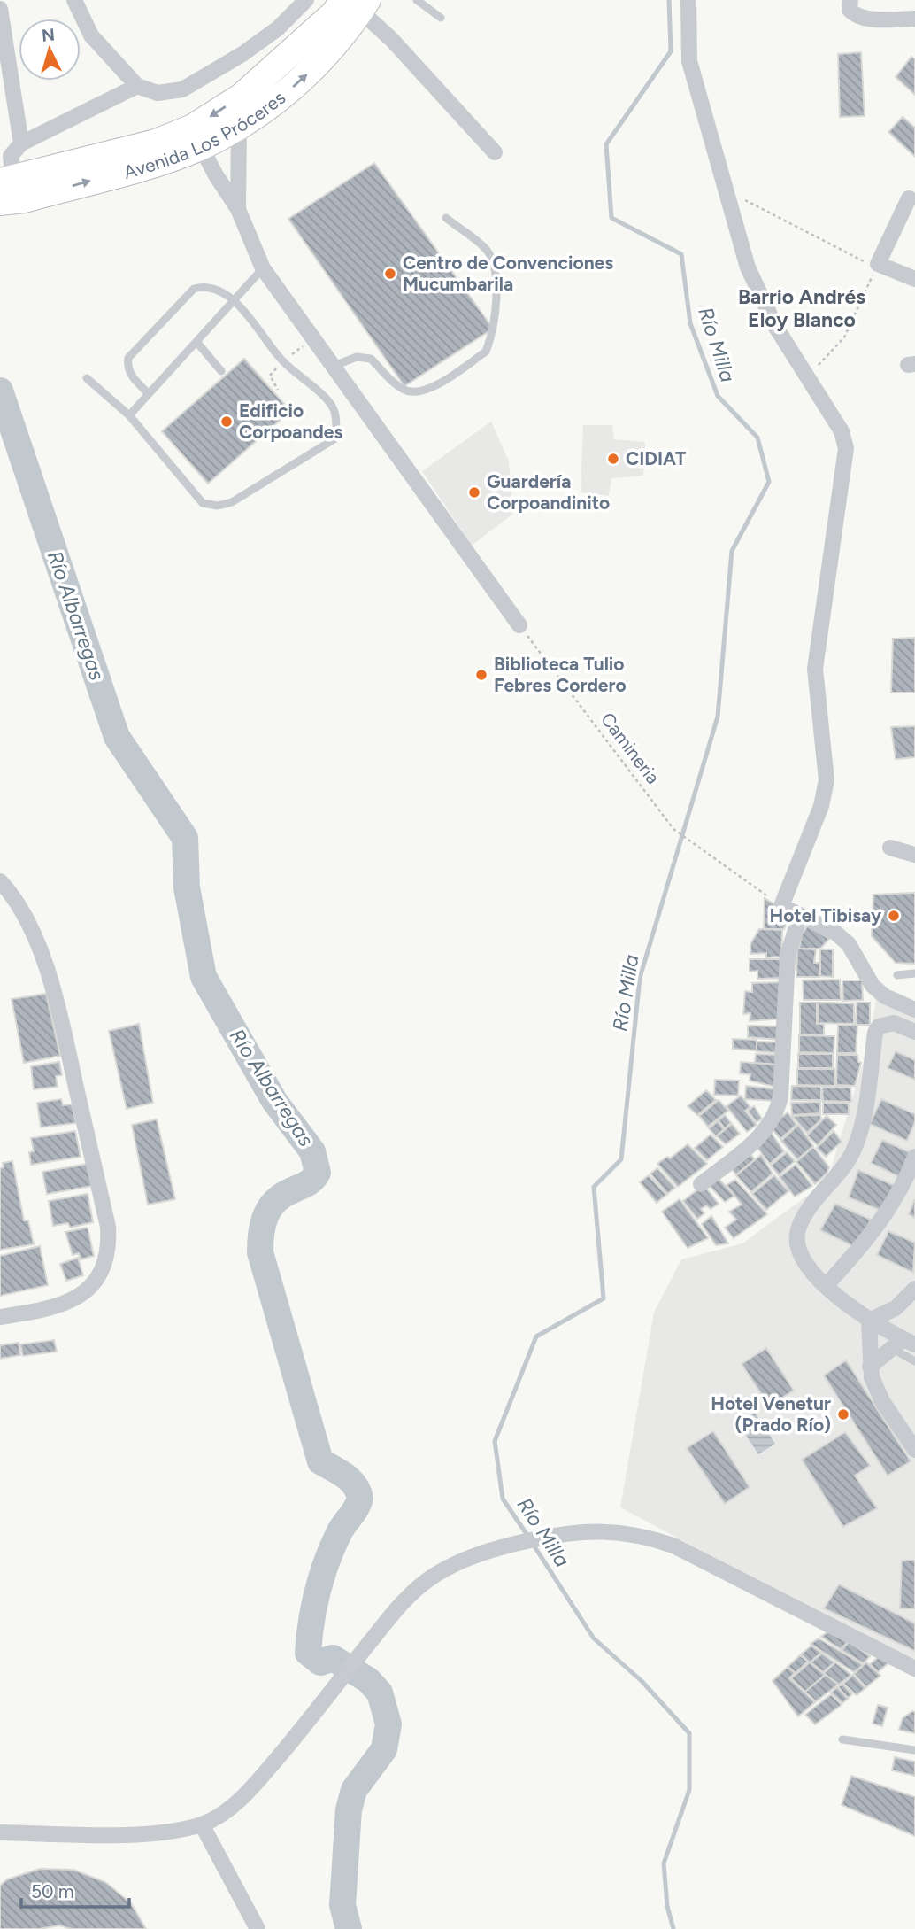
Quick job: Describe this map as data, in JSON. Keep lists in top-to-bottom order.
{
  "streets": {
    "highway": ["Avenida Los Próceres"],
    "path": ["Camineria"]
  },
  "districts": ["Barrio Andrés Eloy Blanco"],
  "water": ["Río Milla", "Río Albarregas"],
  "places": [
    "Centro de Convenciones Mucumbarila",
    "Edificio Corpoandes",
    "CIDIAT",
    "Guardería Corpoandinito",
    "Biblioteca Tulio Febres Cordero",
    "Hotel Tibisay",
    "Hotel Venetur (Prado Río)"
  ],
  "scale_bar": "50 m",
  "north": "top"
}
